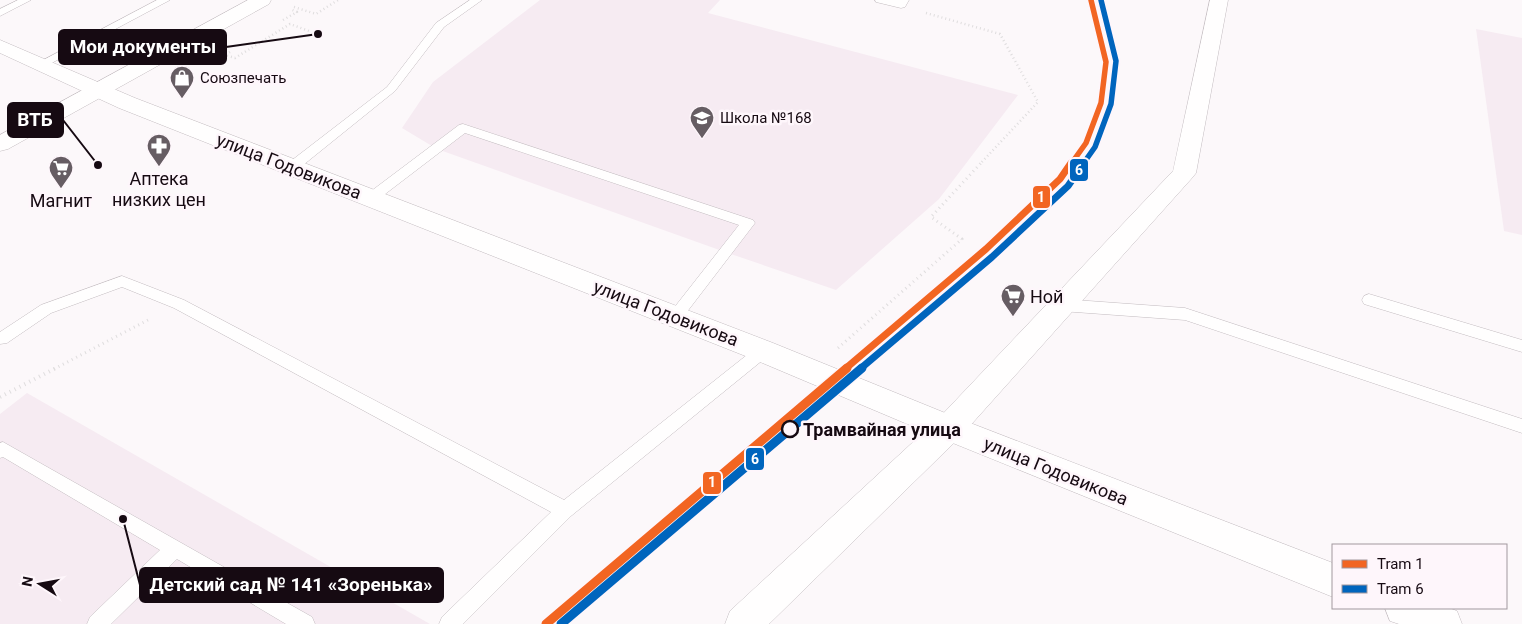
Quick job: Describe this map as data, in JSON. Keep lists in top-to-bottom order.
{
  "streets": {
    "street": ["улица Годовикова"]
  },
  "places": {
    "other": [
      "Мои документы",
      "ВТБ",
      "Трамвайная улица",
      "Детский сад № 141 «Зоренька»"
    ],
    "shop": ["Союзпечать"],
    "school or university": ["Школа №168"],
    "pharmacy": ["Аптека низких цен"],
    "supermarket": ["Магнит", "Ной"]
  },
  "lines": ["tram line 1", "tram line 6"],
  "legend": ["Tram 1", "Tram 6"],
  "north": "left"
}
